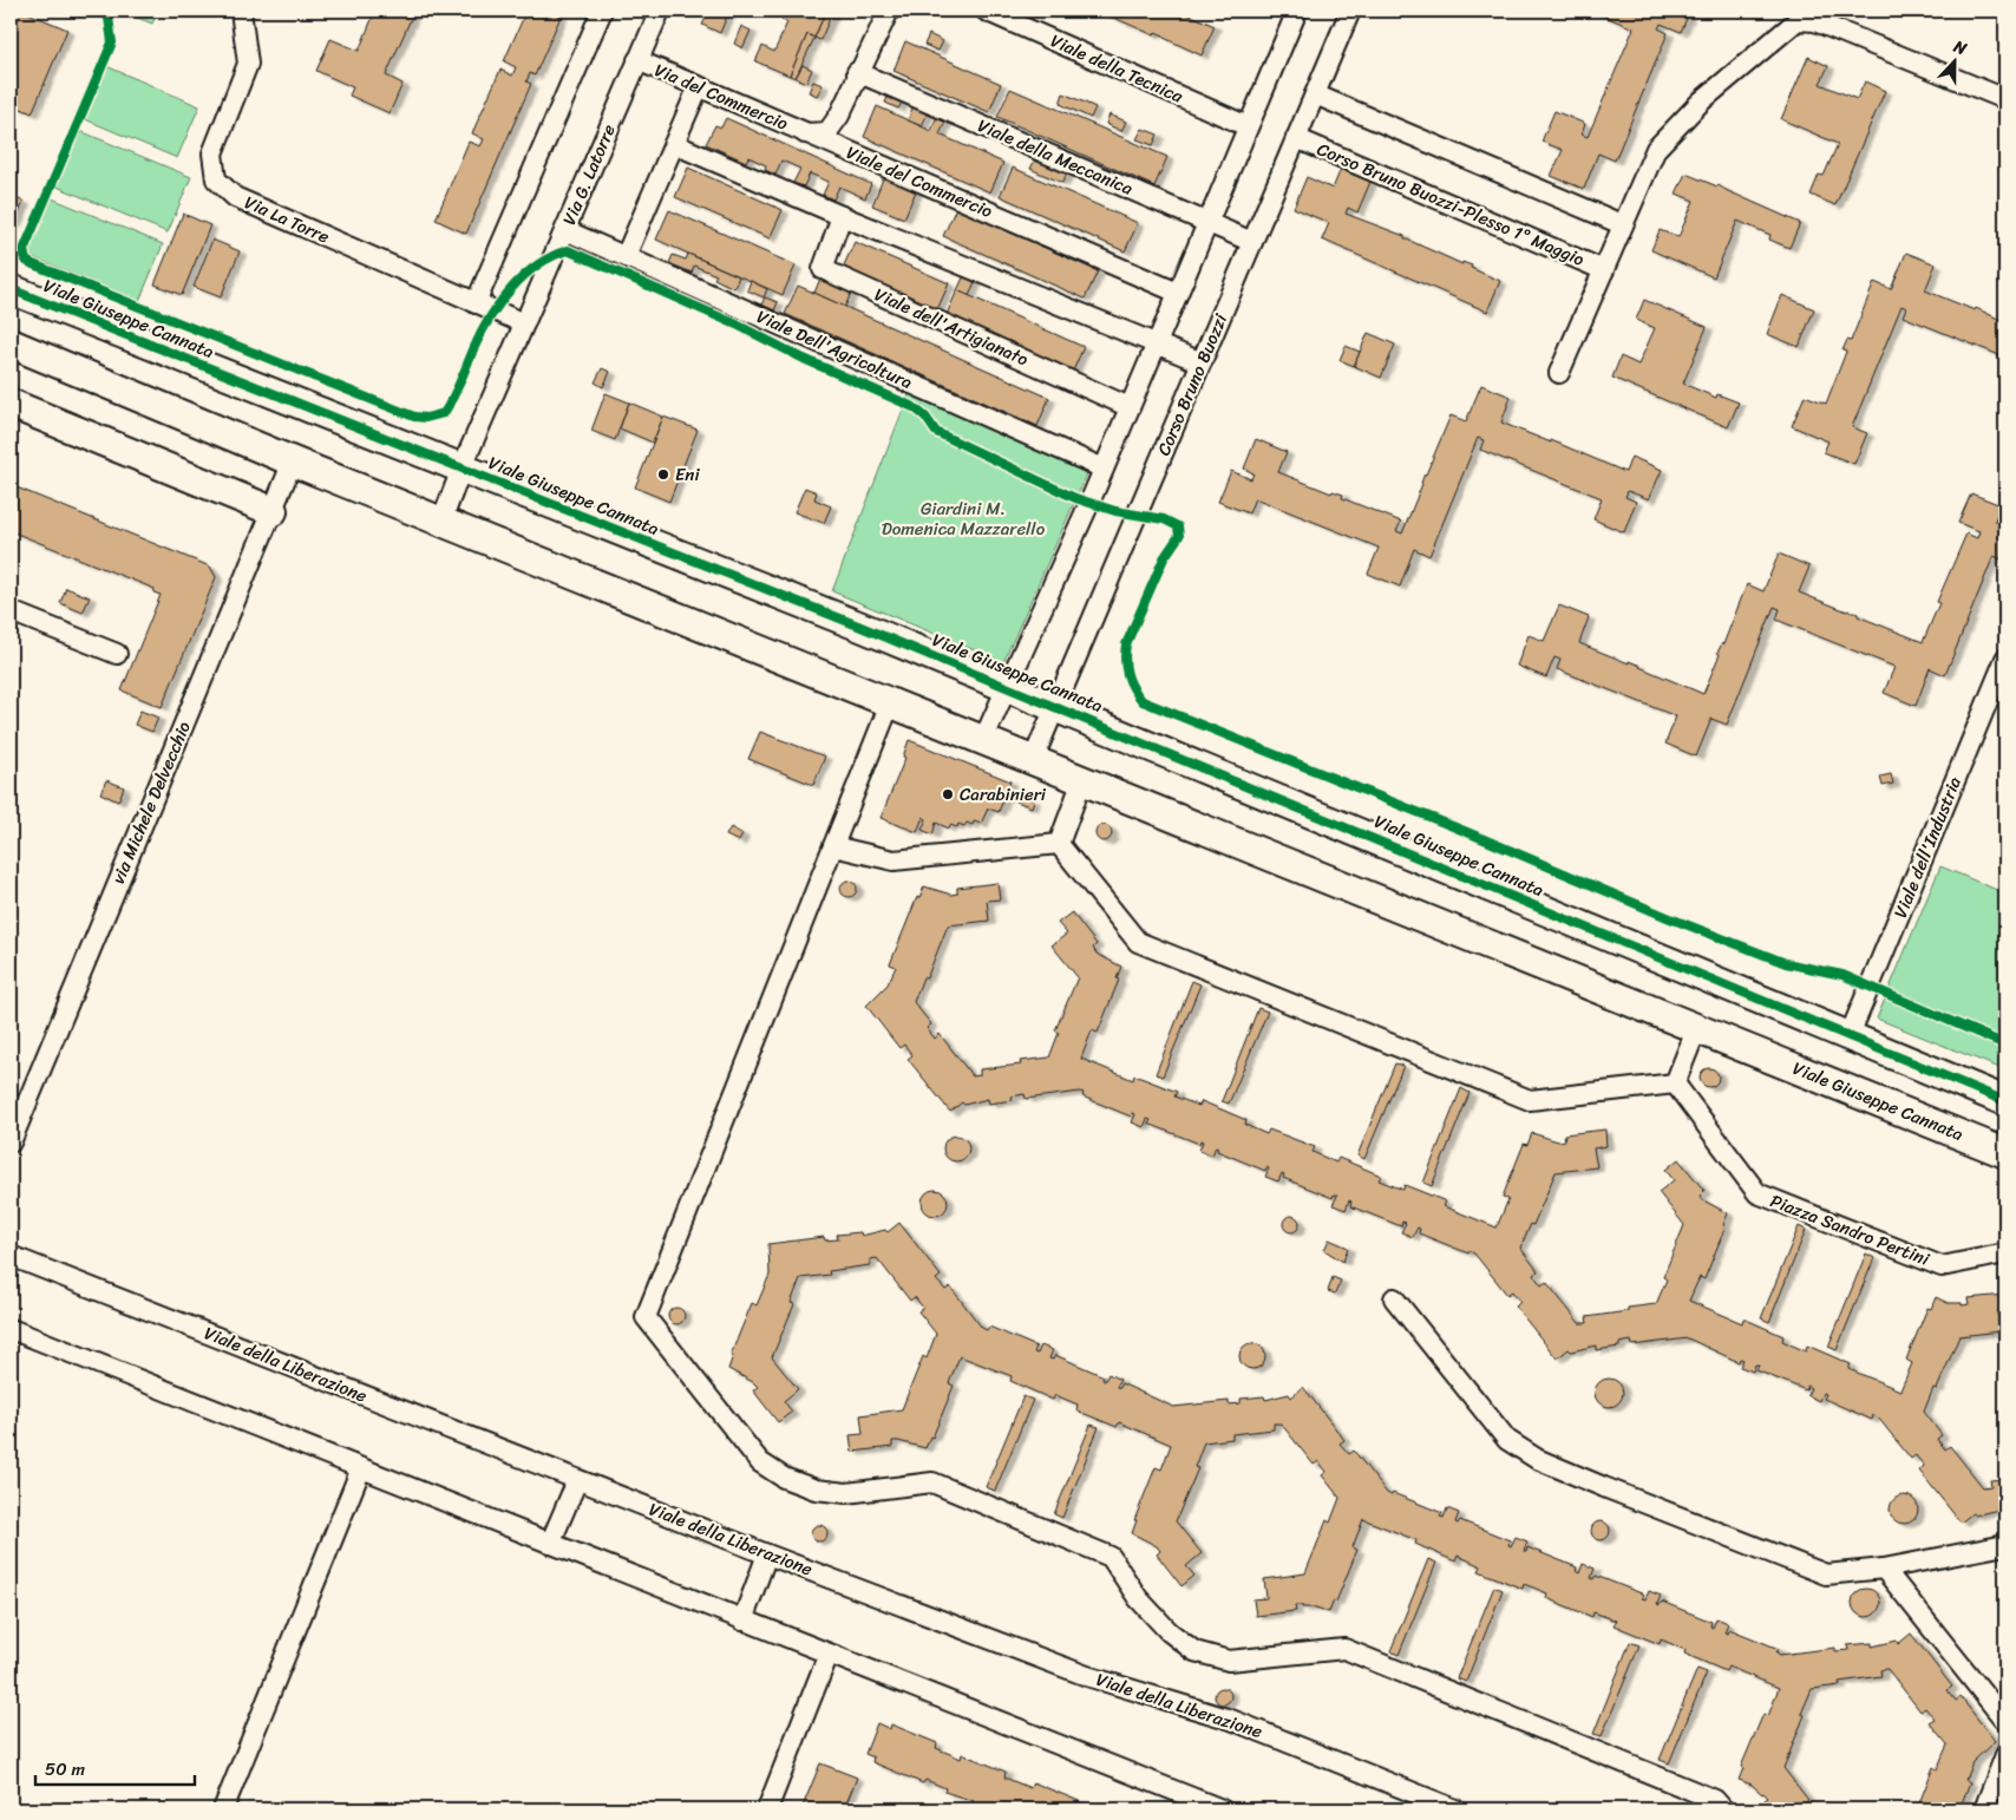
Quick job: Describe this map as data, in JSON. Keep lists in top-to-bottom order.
{
  "streets": {
    "street": [
      "Viale della Tecnica",
      "Via del Commercio",
      "Viale della Meccanica",
      "Via G. Latorre",
      "Viale del Commercio",
      "Corso Bruno Buozzi-Plesso 1° Maggio",
      "Via La Torre",
      "Viale Giuseppe Cannata",
      "Viale dell'Artigianato",
      "Viale Dell'Agricoltura",
      "Corso Bruno Buozzi",
      "via Michele Delvecchio",
      "Viale dell'Industria",
      "Piazza Sandro Pertini",
      "Viale della Liberazione"
    ]
  },
  "crossings": [
    ["Via del Commercio", "Via G. Latorre"],
    ["Via del Commercio", "Viale del Commercio"],
    ["Viale della Meccanica", "Viale del Commercio"],
    ["Viale della Meccanica", "Corso Bruno Buozzi"],
    ["Via G. Latorre", "Via La Torre"],
    ["Via G. Latorre", "Viale Giuseppe Cannata"],
    ["Via G. Latorre", "Viale Dell'Agricoltura"],
    ["Corso Bruno Buozzi-Plesso 1° Maggio", "Corso Bruno Buozzi"],
    ["Viale Giuseppe Cannata", "Corso Bruno Buozzi"],
    ["Viale Giuseppe Cannata", "via Michele Delvecchio"],
    ["Viale Giuseppe Cannata", "Viale dell'Industria"]
  ],
  "parks": ["Giardini M. Domenica Mazzarello"],
  "places": ["Eni", "Carabinieri"],
  "scale_bar": "50 m",
  "north": "top"
}
